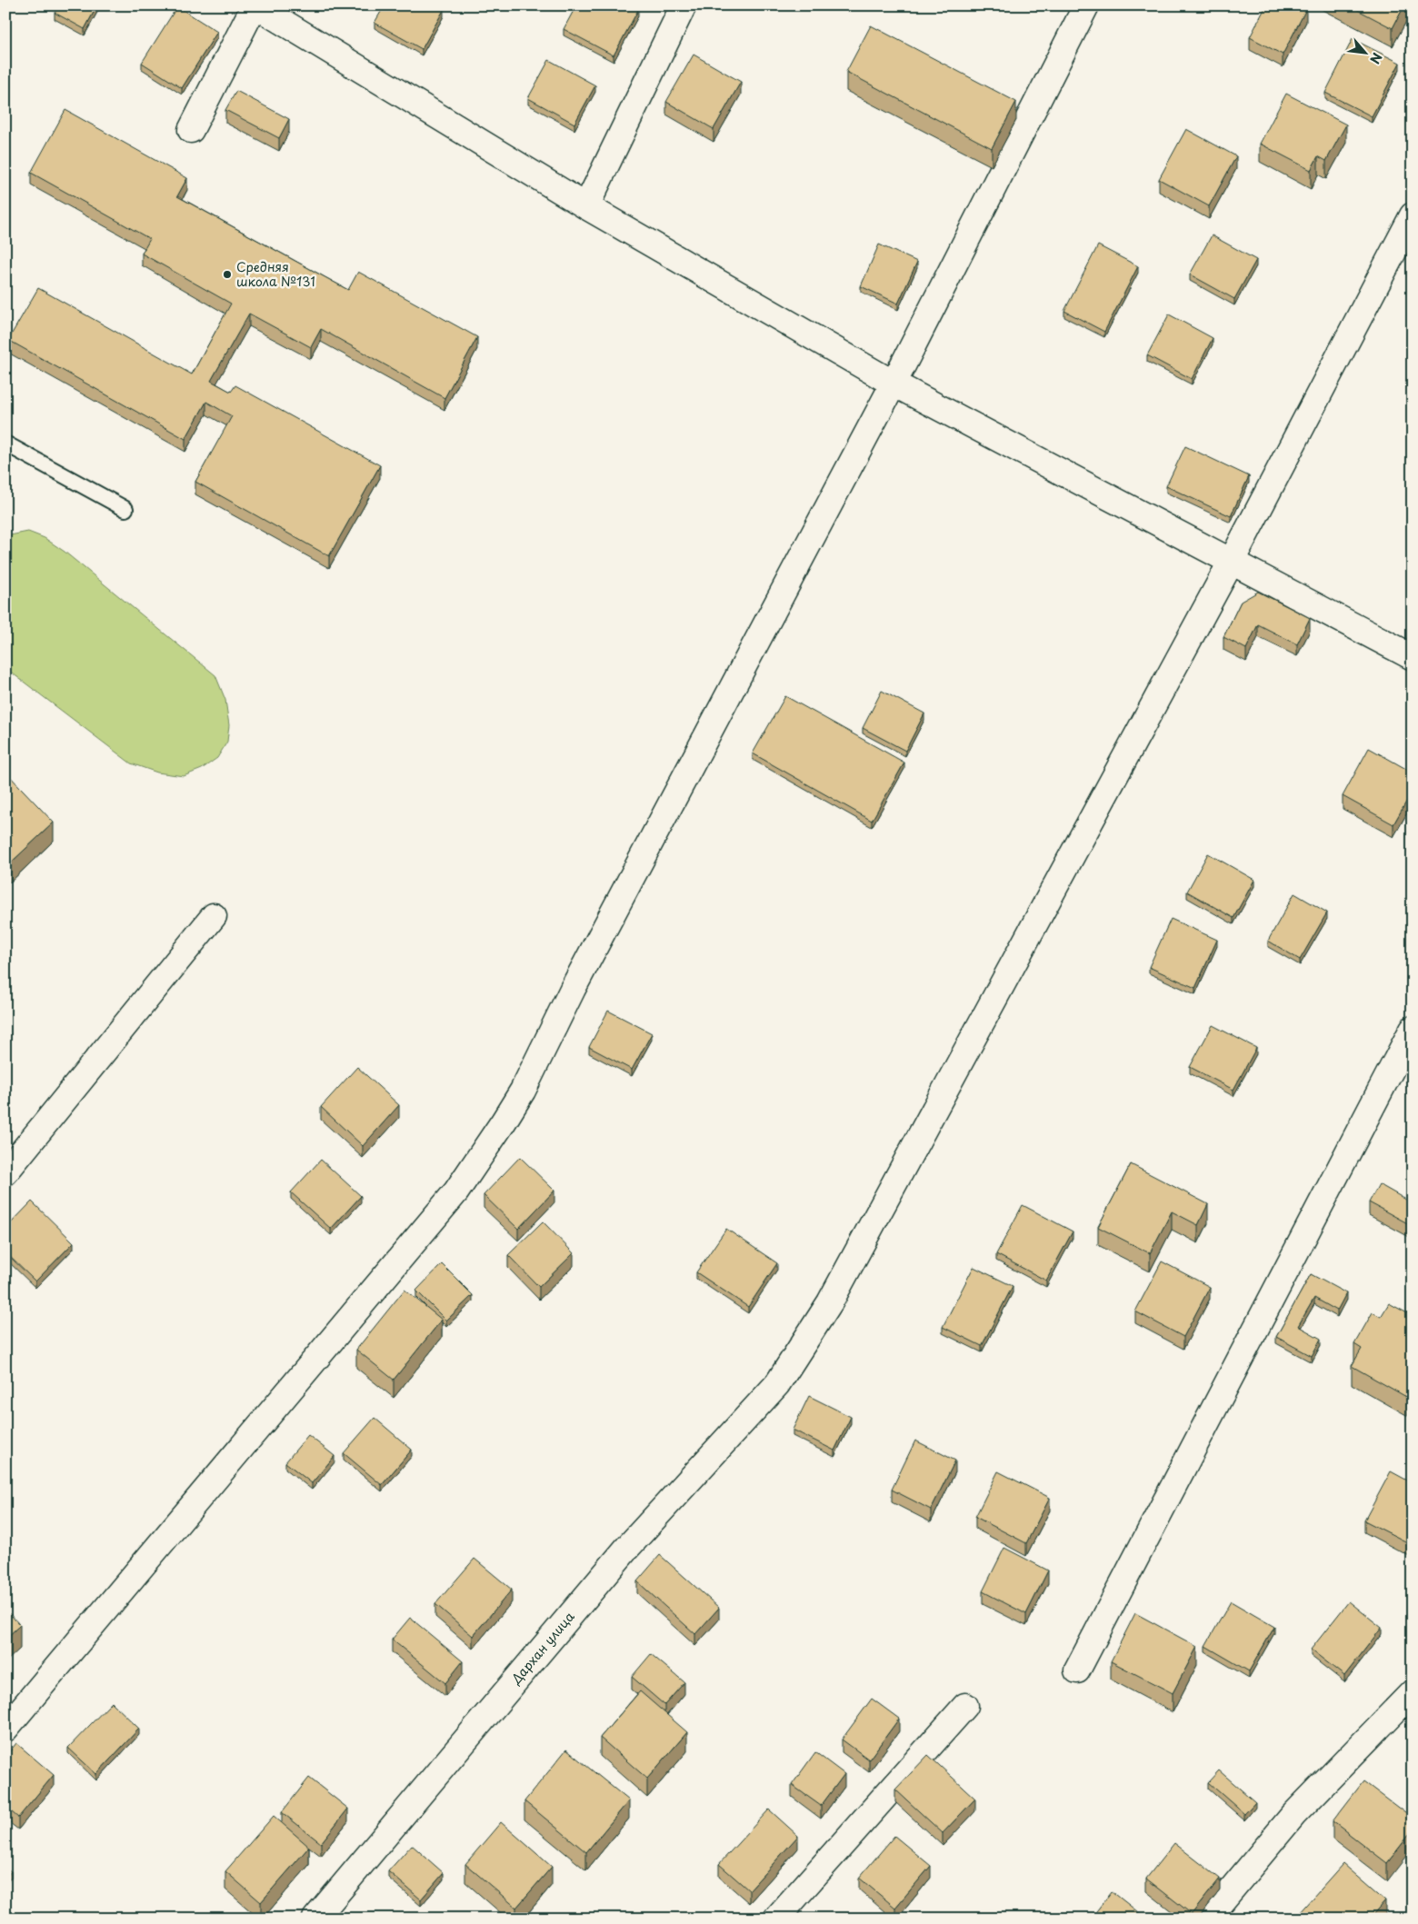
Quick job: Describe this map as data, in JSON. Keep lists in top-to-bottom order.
{
  "streets": {
    "street": ["Дархан улица"]
  },
  "places": ["Средняя школа №131"],
  "north": "bottom right"
}
